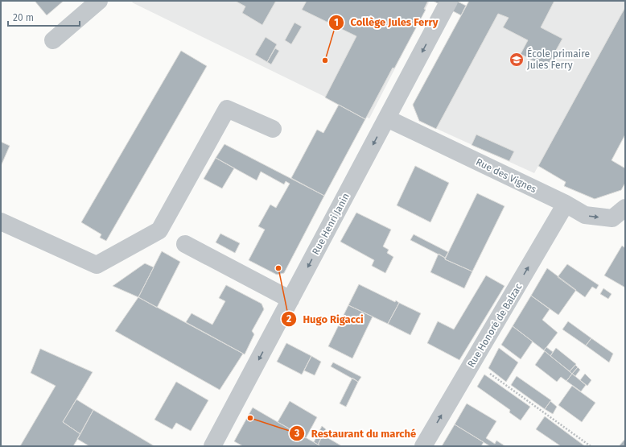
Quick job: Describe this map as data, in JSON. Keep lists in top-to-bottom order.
{
  "streets": {
    "street": ["Rue des Vignes", "Rue Henri Janin", "Rue Honoré de Balzac"]
  },
  "crossings": [
    ["Rue des Vignes", "Rue Henri Janin"],
    ["Rue des Vignes", "Rue Honoré de Balzac"]
  ],
  "one_way": ["Rue Henri Janin", "Rue Honoré de Balzac"],
  "places": {
    "school or university": ["École primaire Jules Ferry"],
    "other": ["Collège Jules Ferry", "Hugo Rigacci", "Restaurant du marché"]
  },
  "scale_bar": "20 m"
}
